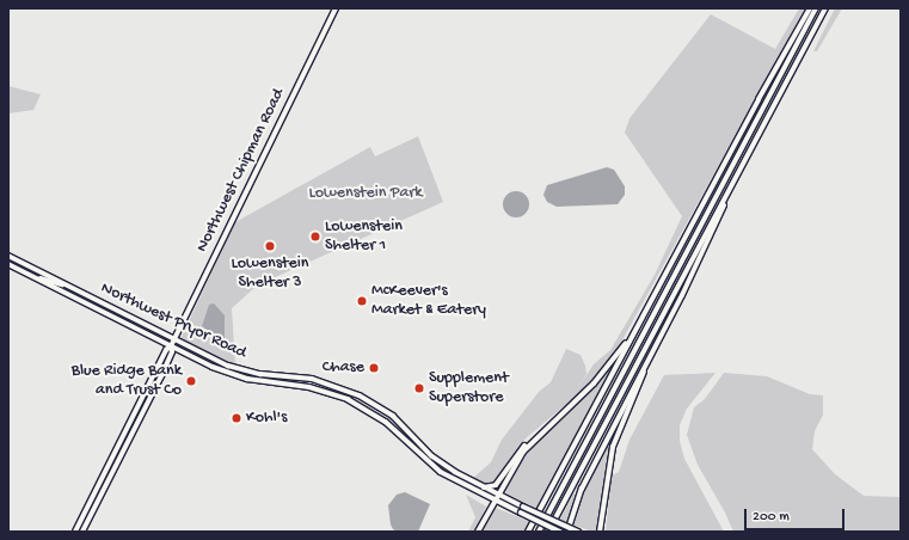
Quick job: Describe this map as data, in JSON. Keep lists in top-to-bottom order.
{
  "streets": {
    "main road": ["Northwest Chipman Road", "Northwest Pryor Road"]
  },
  "crossings": [
    ["Northwest Chipman Road", "Northwest Pryor Road"]
  ],
  "parks": ["Lowenstein Park"],
  "places": [
    "Lowenstein Shelter 1",
    "Lowenstein Shelter 3",
    "McKeever's Market & Eatery",
    "Chase",
    "Blue Ridge Bank and Trust Co",
    "Supplement Superstore",
    "Kohl's"
  ],
  "scale_bar": "200 m"
}
